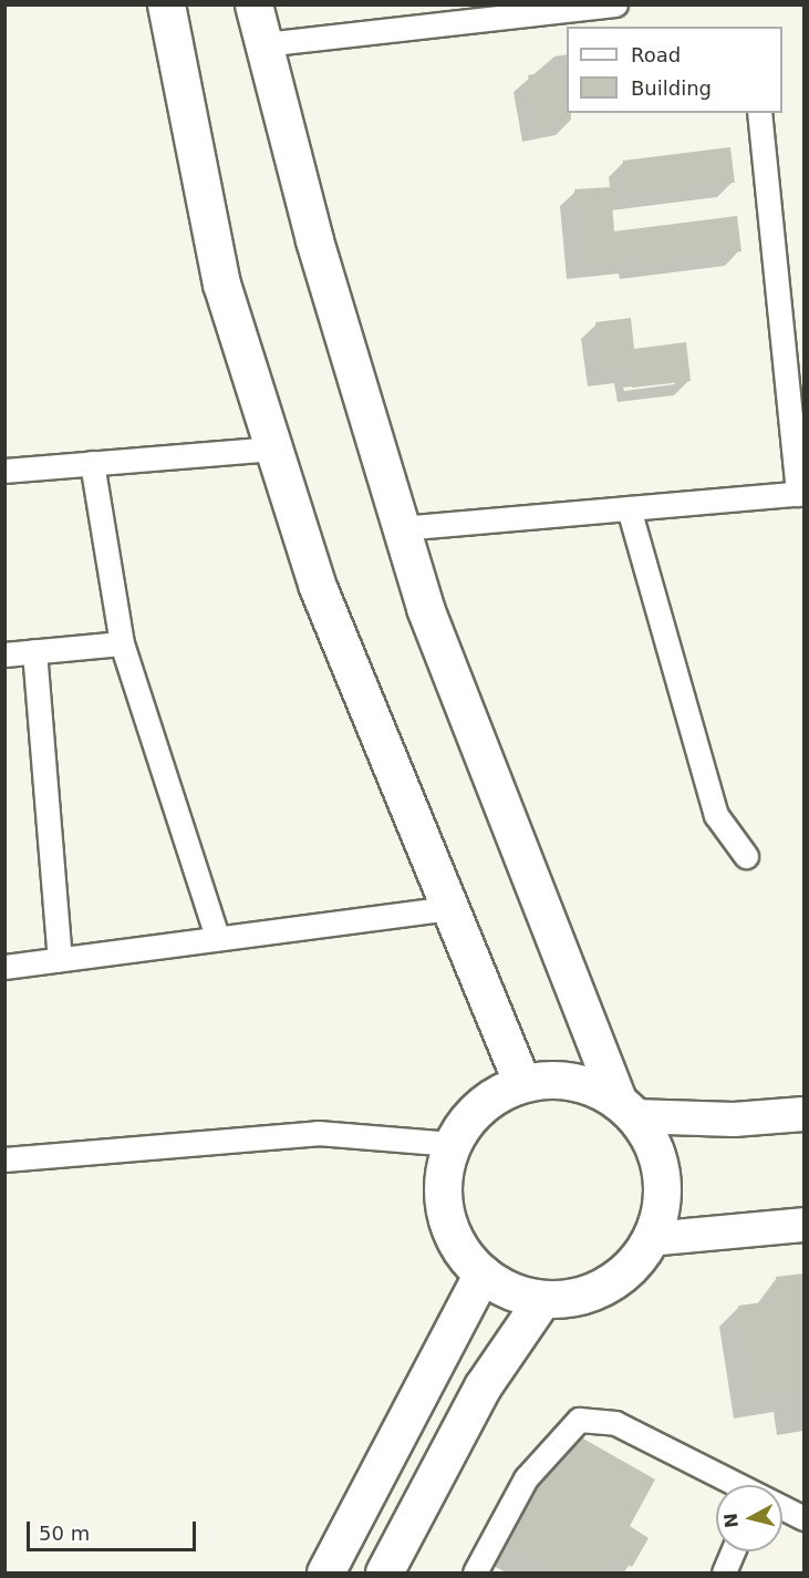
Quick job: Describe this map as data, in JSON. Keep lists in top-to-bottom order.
{
  "legend": ["Road", "Building"],
  "scale_bar": "50 m",
  "north": "left"
}
